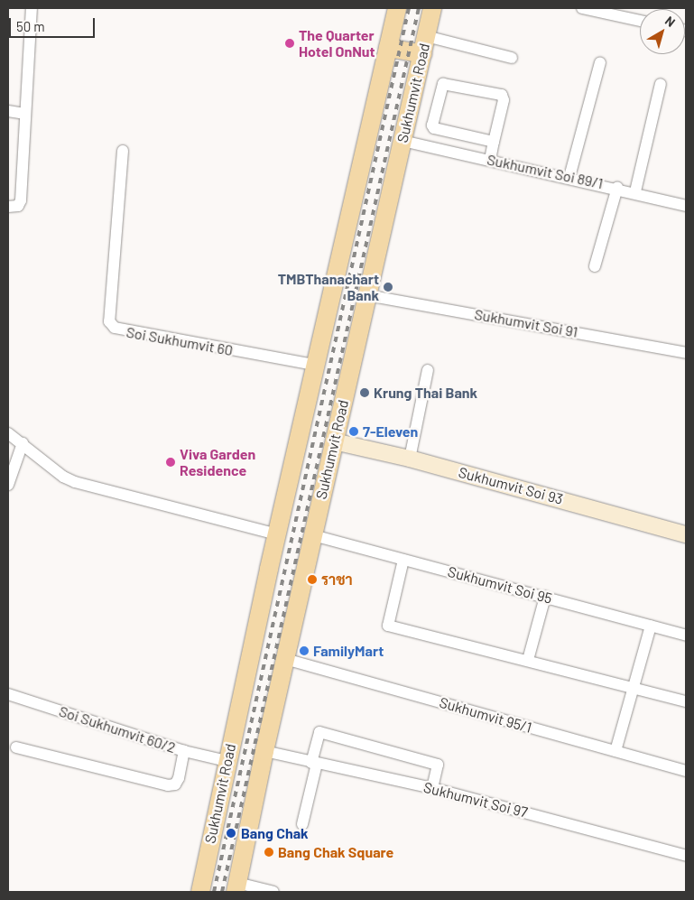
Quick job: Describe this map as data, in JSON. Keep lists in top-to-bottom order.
{
  "streets": {
    "main road": ["Sukhumvit Road"],
    "street": [
      "Sukhumvit Soi 89/1",
      "Sukhumvit Soi 91",
      "Soi Sukhumvit 60",
      "Sukhumvit Soi 93",
      "Sukhumvit Soi 95",
      "Sukhumvit 95/1",
      "Soi Sukhumvit 60/2",
      "Sukhumvit Soi 97"
    ]
  },
  "crossings": [
    ["Sukhumvit Road", "Sukhumvit Soi 89/1"],
    ["Sukhumvit Road", "Sukhumvit Soi 91"],
    ["Sukhumvit Road", "Soi Sukhumvit 60"],
    ["Sukhumvit Road", "Sukhumvit Soi 93"],
    ["Sukhumvit Road", "Sukhumvit Soi 95"],
    ["Sukhumvit Road", "Sukhumvit 95/1"],
    ["Sukhumvit Road", "Soi Sukhumvit 60/2"],
    ["Sukhumvit Road", "Sukhumvit Soi 97"]
  ],
  "places": [
    "The Quarter Hotel OnNut",
    "TMBThanachart Bank",
    "Krung Thai Bank",
    "7-Eleven",
    "Viva Garden Residence",
    "ราชา",
    "FamilyMart",
    "Bang Chak",
    "Bang Chak Square"
  ],
  "scale_bar": "50 m",
  "north": "top right"
}
